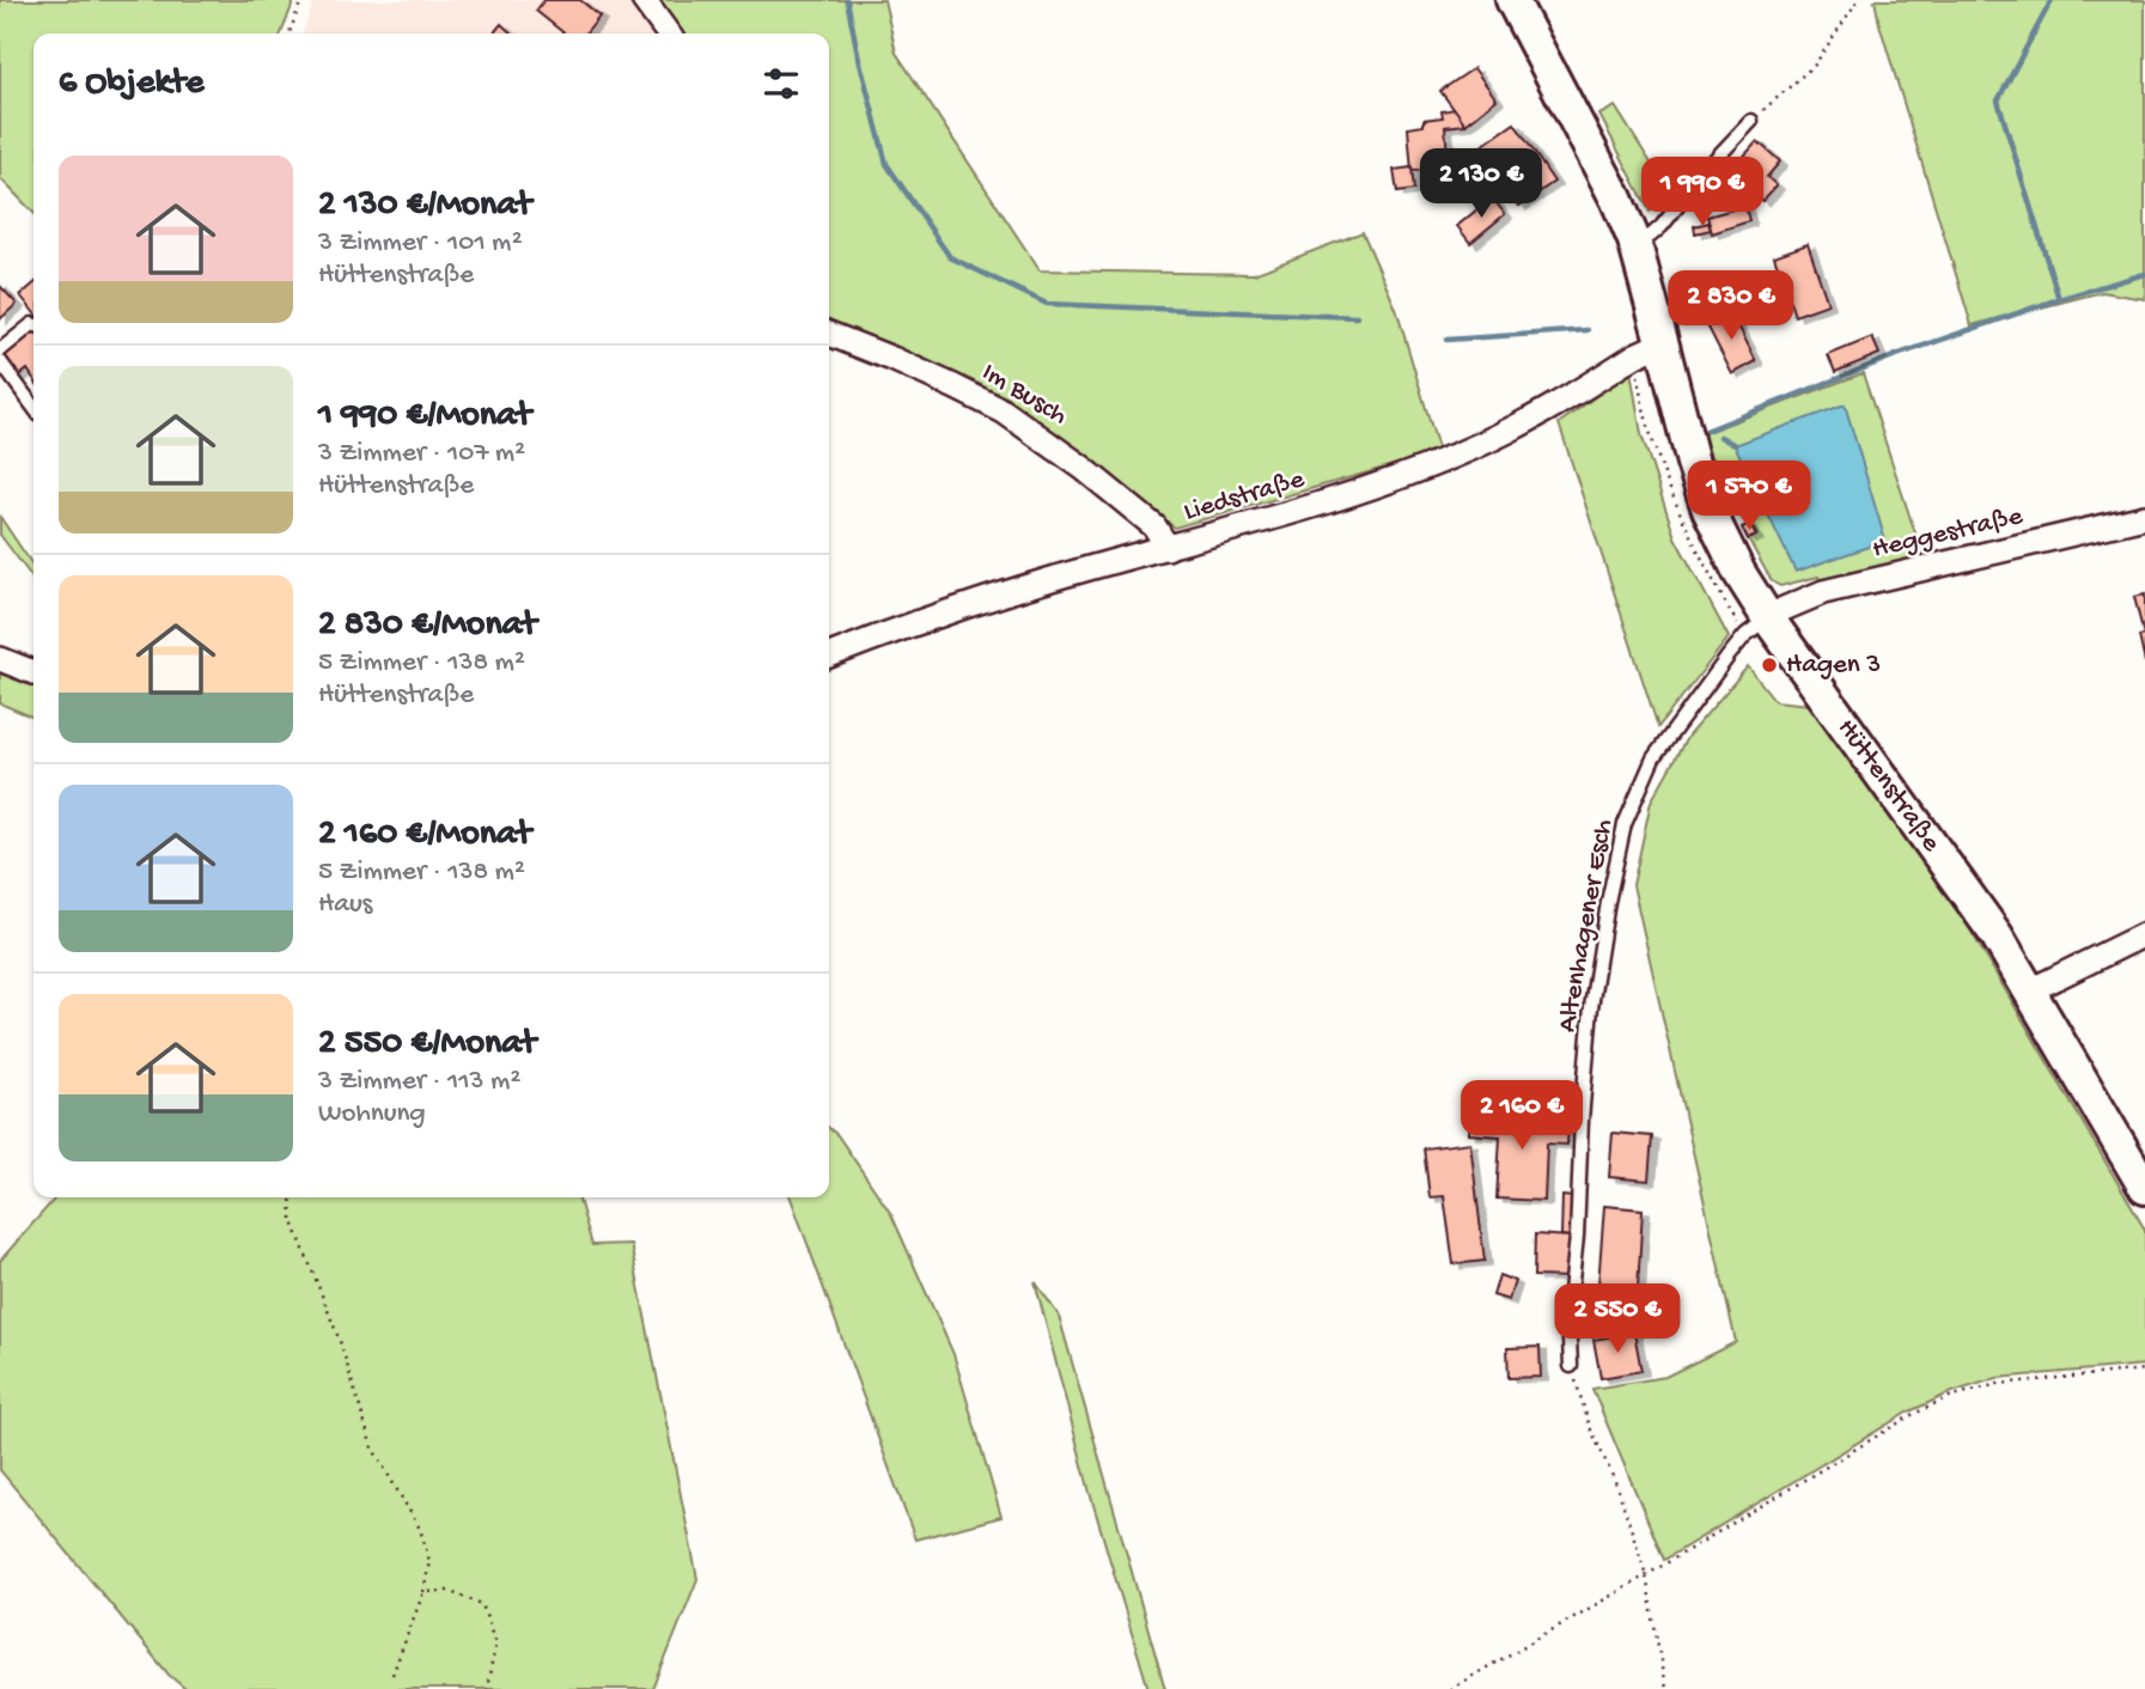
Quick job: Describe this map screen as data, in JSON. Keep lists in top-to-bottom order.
{
  "streets": {
    "main road": ["Hüttenstraße"],
    "street": ["Im Busch", "Liedstraße", "Heggestraße"],
    "lane": ["Altenhagener Esch"]
  },
  "crossings": [
    ["Im Busch", "Liedstraße"],
    ["Liedstraße", "Hüttenstraße"],
    ["Heggestraße", "Hüttenstraße"],
    ["Heggestraße", "Altenhagener Esch"],
    ["Hüttenstraße", "Altenhagener Esch"]
  ],
  "places": ["Hagen 3"],
  "page": {
    "heading": "6 Objekte",
    "list": [
      {
        "name": "2 130 €/Monat",
        "note": "3 Zimmer · 101 m² · Hüttenstraße"
      },
      {
        "name": "1 990 €/Monat",
        "note": "3 Zimmer · 107 m² · Hüttenstraße"
      },
      {
        "name": "2 830 €/Monat",
        "note": "5 Zimmer · 138 m² · Hüttenstraße"
      },
      {
        "name": "2 160 €/Monat",
        "note": "5 Zimmer · 138 m² · Haus"
      },
      {
        "name": "2 550 €/Monat",
        "note": "3 Zimmer · 113 m² · Wohnung"
      }
    ],
    "price": [
      "2 130 €",
      "1 990 €",
      "2 830 €",
      "1 570 €",
      "2 160 €",
      "2 550 €"
    ]
  }
}
